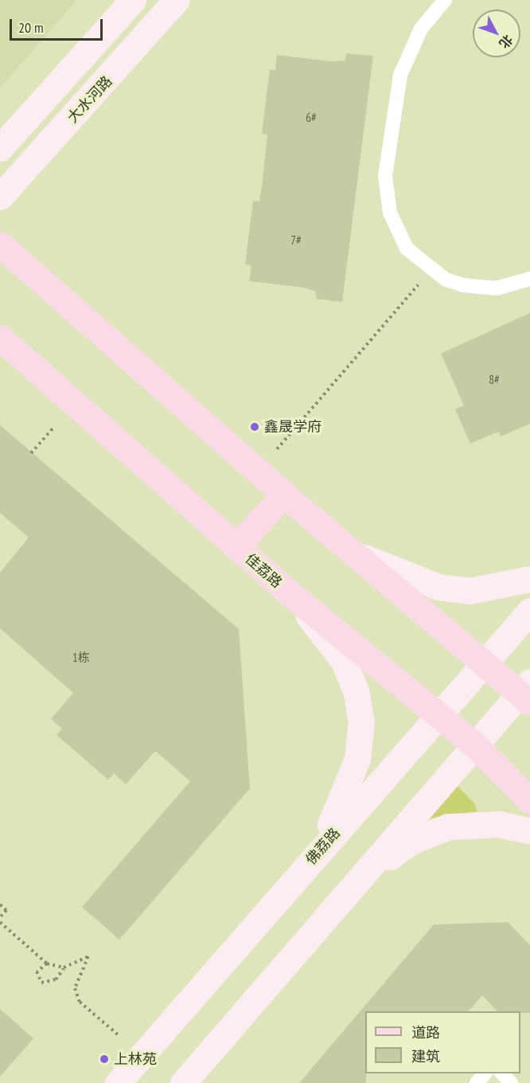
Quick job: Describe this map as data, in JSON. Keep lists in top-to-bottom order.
{
  "streets": {
    "main road": ["大水河路", "佳荔路", "佛荔路"]
  },
  "crossings": [
    ["佳荔路", "佛荔路"]
  ],
  "places": ["鑫晟学府", "上林苑"],
  "house_numbers": [
    "6#",
    "7#",
    "8#",
    "1栋"
  ],
  "legend": ["道路", "建筑"],
  "scale_bar": "20 m",
  "north": "bottom right"
}
